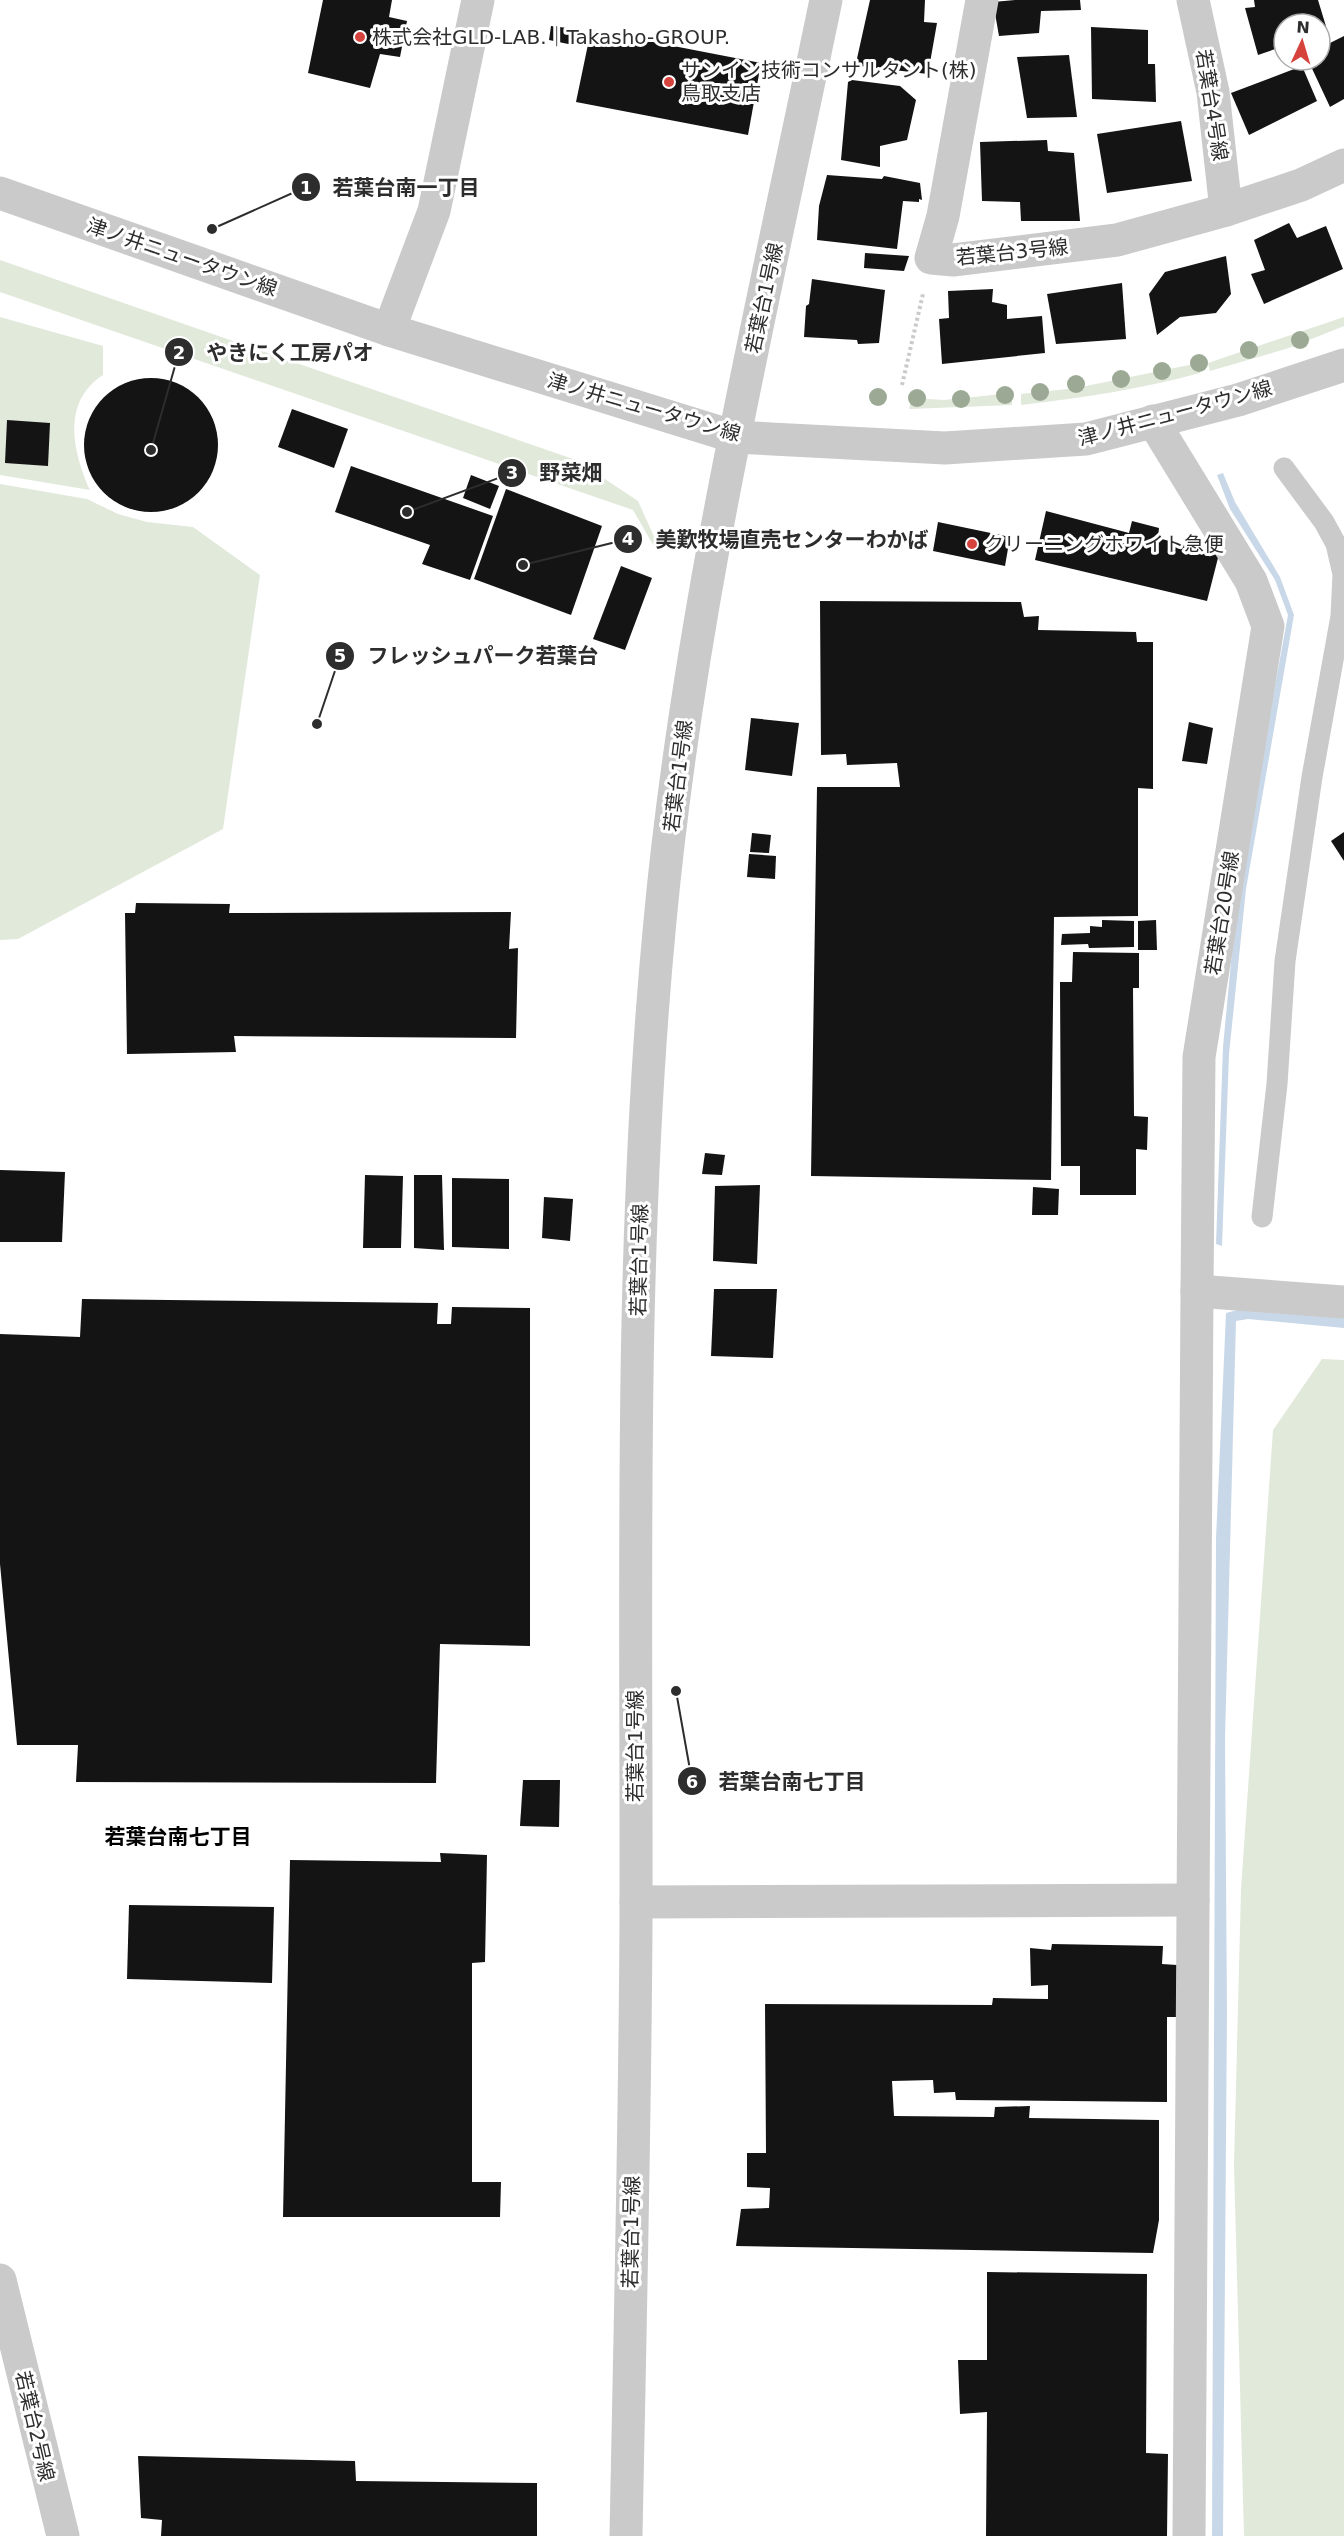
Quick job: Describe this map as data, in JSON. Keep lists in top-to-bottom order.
{
  "streets": {
    "street": [
      "若葉台4号線",
      "若葉台3号線",
      "津ノ井ニュータウン線",
      "若葉台1号線",
      "若葉台20号線",
      "若葉台2号線"
    ]
  },
  "crossings": [
    ["若葉台4号線", "若葉台3号線"],
    ["津ノ井ニュータウン線", "若葉台1号線"],
    ["津ノ井ニュータウン線", "若葉台20号線"]
  ],
  "districts": ["若葉台南七丁目"],
  "places": [
    "株式会社GLD-LAB.｜Takasho-GROUP.",
    "サンイン技術コンサルタント(株) 鳥取支店",
    "若葉台南一丁目",
    "やきにく工房パオ",
    "野菜畑",
    "クリーニングホワイト急便",
    "美歎牧場直売センターわかば",
    "フレッシュパーク若葉台",
    "若葉台南七丁目"
  ],
  "north": "top"
}
